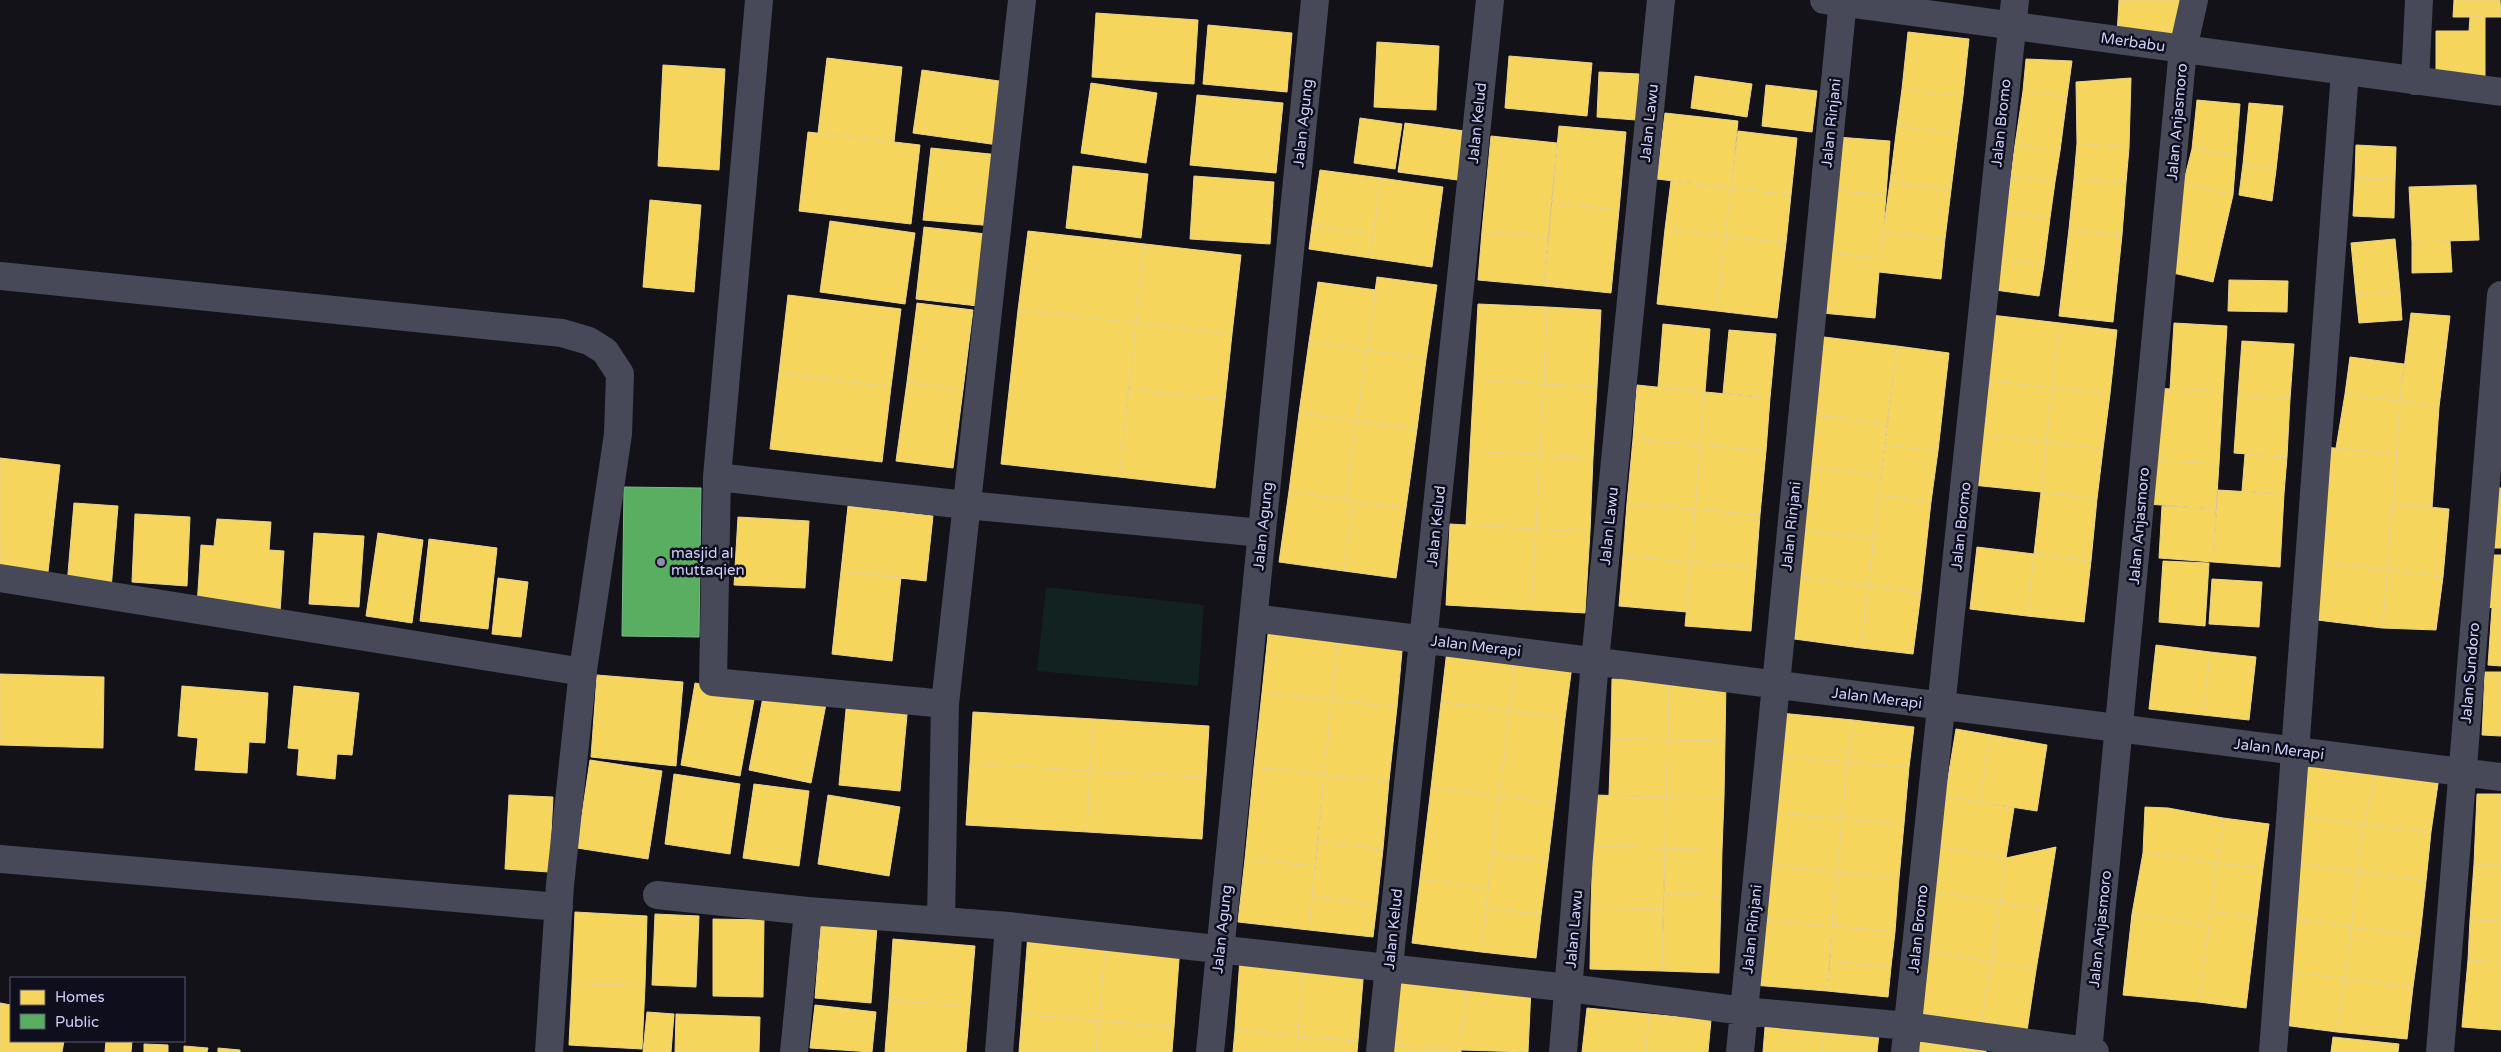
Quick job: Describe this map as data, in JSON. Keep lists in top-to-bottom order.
{
  "streets": {
    "street": [
      "Merbabu",
      "Jalan Anjasmoro",
      "Jalan Agung",
      "Jalan Kelud",
      "Jalan Lawu",
      "Jalan Rinjani",
      "Jalan Bromo",
      "Jalan Merapi",
      "Jalan Sundoro"
    ]
  },
  "crossings": [
    ["Merbabu", "Jalan Anjasmoro"],
    ["Merbabu", "Jalan Rinjani"],
    ["Merbabu", "Jalan Bromo"],
    ["Jalan Anjasmoro", "Jalan Merapi"],
    ["Jalan Agung", "Jalan Merapi"],
    ["Jalan Kelud", "Jalan Merapi"],
    ["Jalan Lawu", "Jalan Merapi"],
    ["Jalan Rinjani", "Jalan Merapi"],
    ["Jalan Bromo", "Jalan Merapi"],
    ["Jalan Merapi", "Jalan Sundoro"]
  ],
  "places": ["masjid al muttaqien"],
  "legend": ["Homes", "Public"]
}
